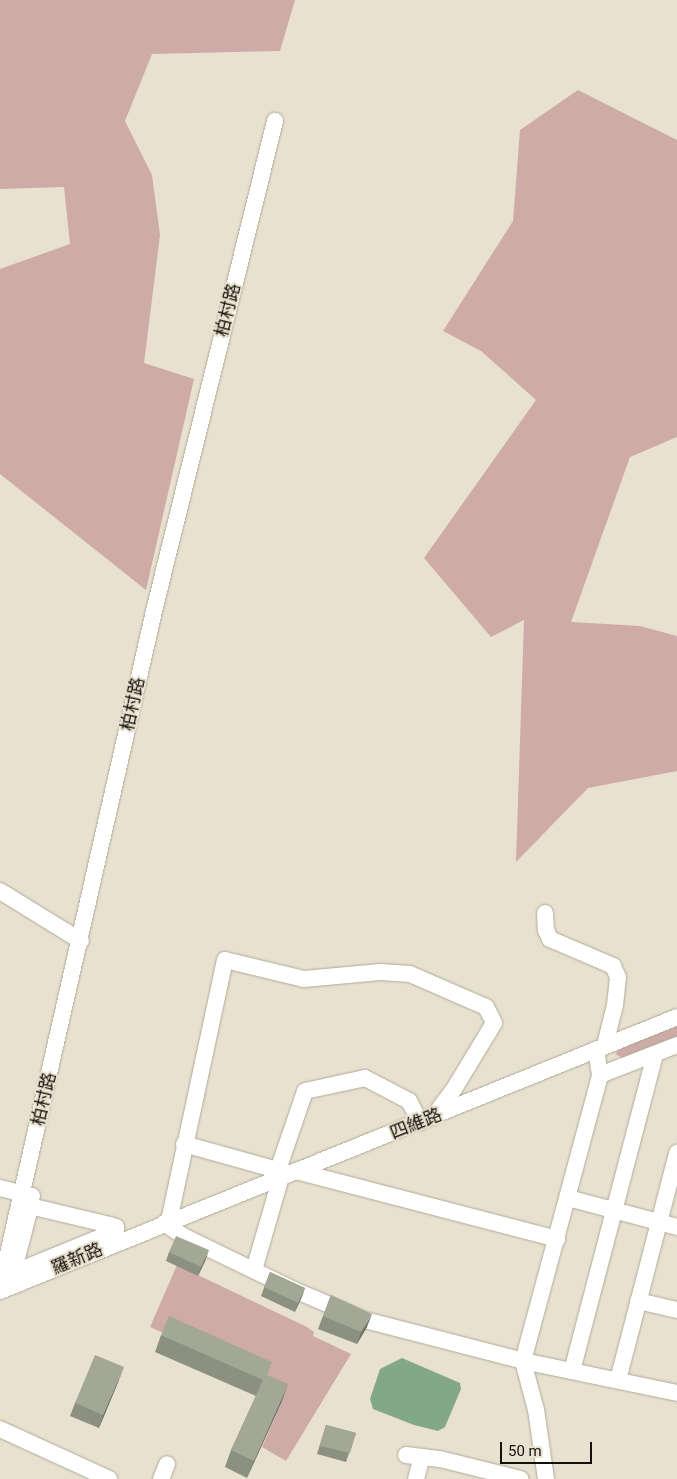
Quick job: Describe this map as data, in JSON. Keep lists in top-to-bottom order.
{
  "streets": {
    "street": ["柏村路", "四維路", "羅新路"]
  },
  "crossings": [
    ["柏村路", "羅新路"],
    ["四維路", "羅新路"]
  ],
  "scale_bar": "50 m"
}
